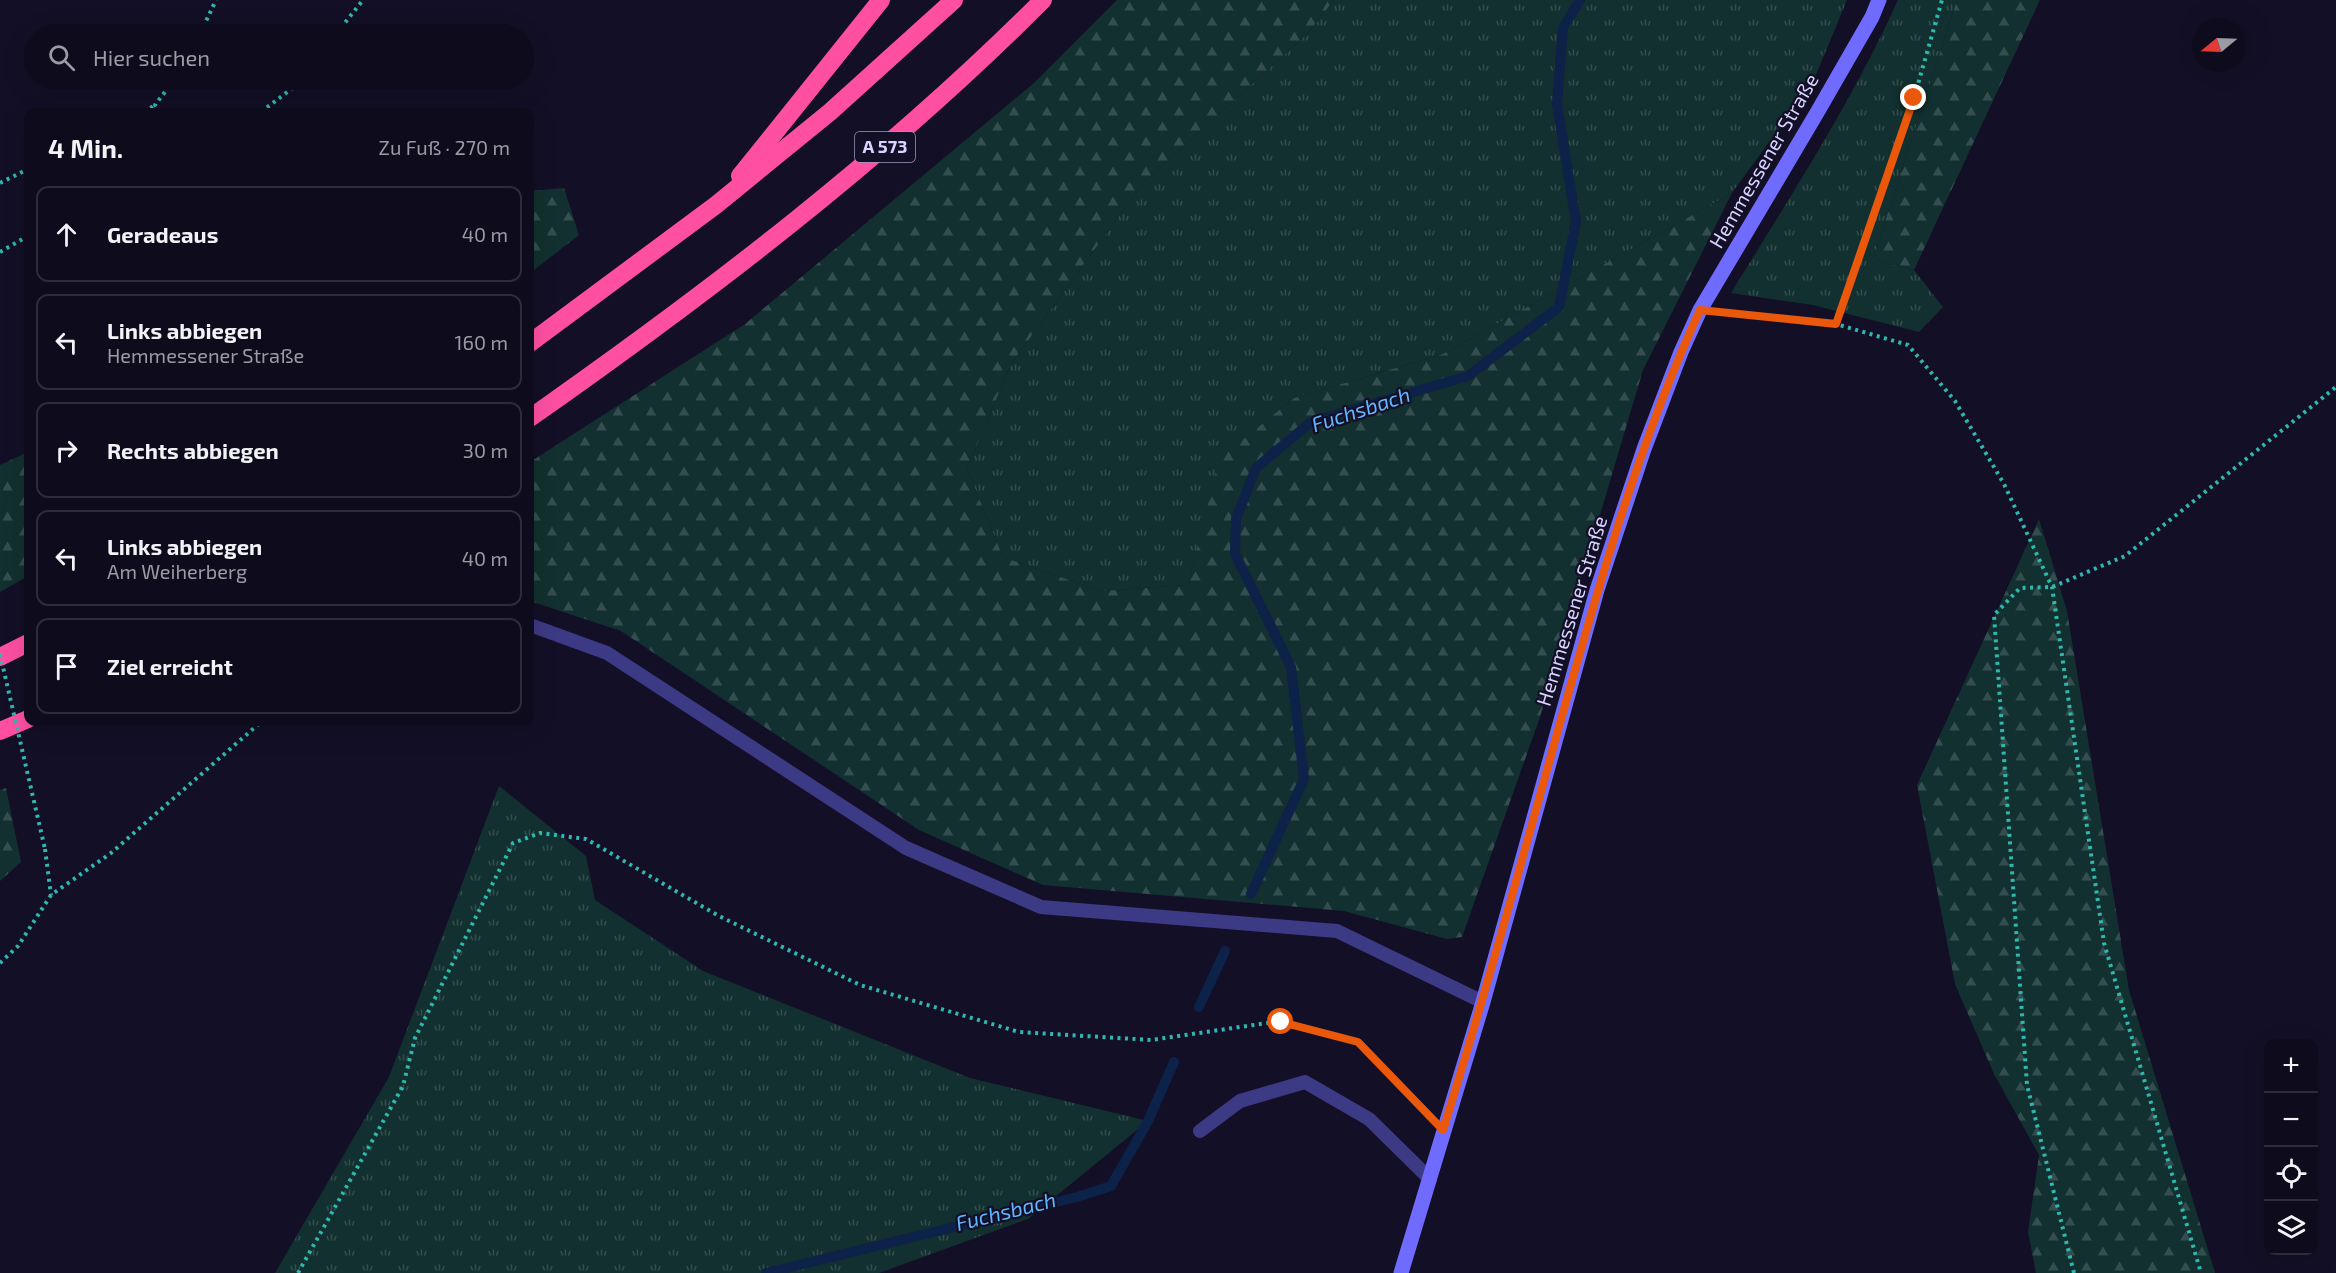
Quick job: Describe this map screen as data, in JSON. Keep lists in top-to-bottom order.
{
  "streets": {
    "highway": ["A 573"],
    "main road": ["Hemmessener Straße"]
  },
  "water": ["Fuchsbach"],
  "north": "left",
  "page": {
    "search": "Hier suchen",
    "heading": ["4 Min.", "Zu Fuß · 270 m"],
    "list": [
      ["Geradeaus", "40 m"],
      ["Links abbiegen", "Hemmessener Straße", "160 m"],
      ["Rechts abbiegen", "30 m"],
      ["Links abbiegen", "Am Weiherberg", "40 m"],
      "Ziel erreicht"
    ],
    "map_buttons": ["+", "−"]
  }
}
